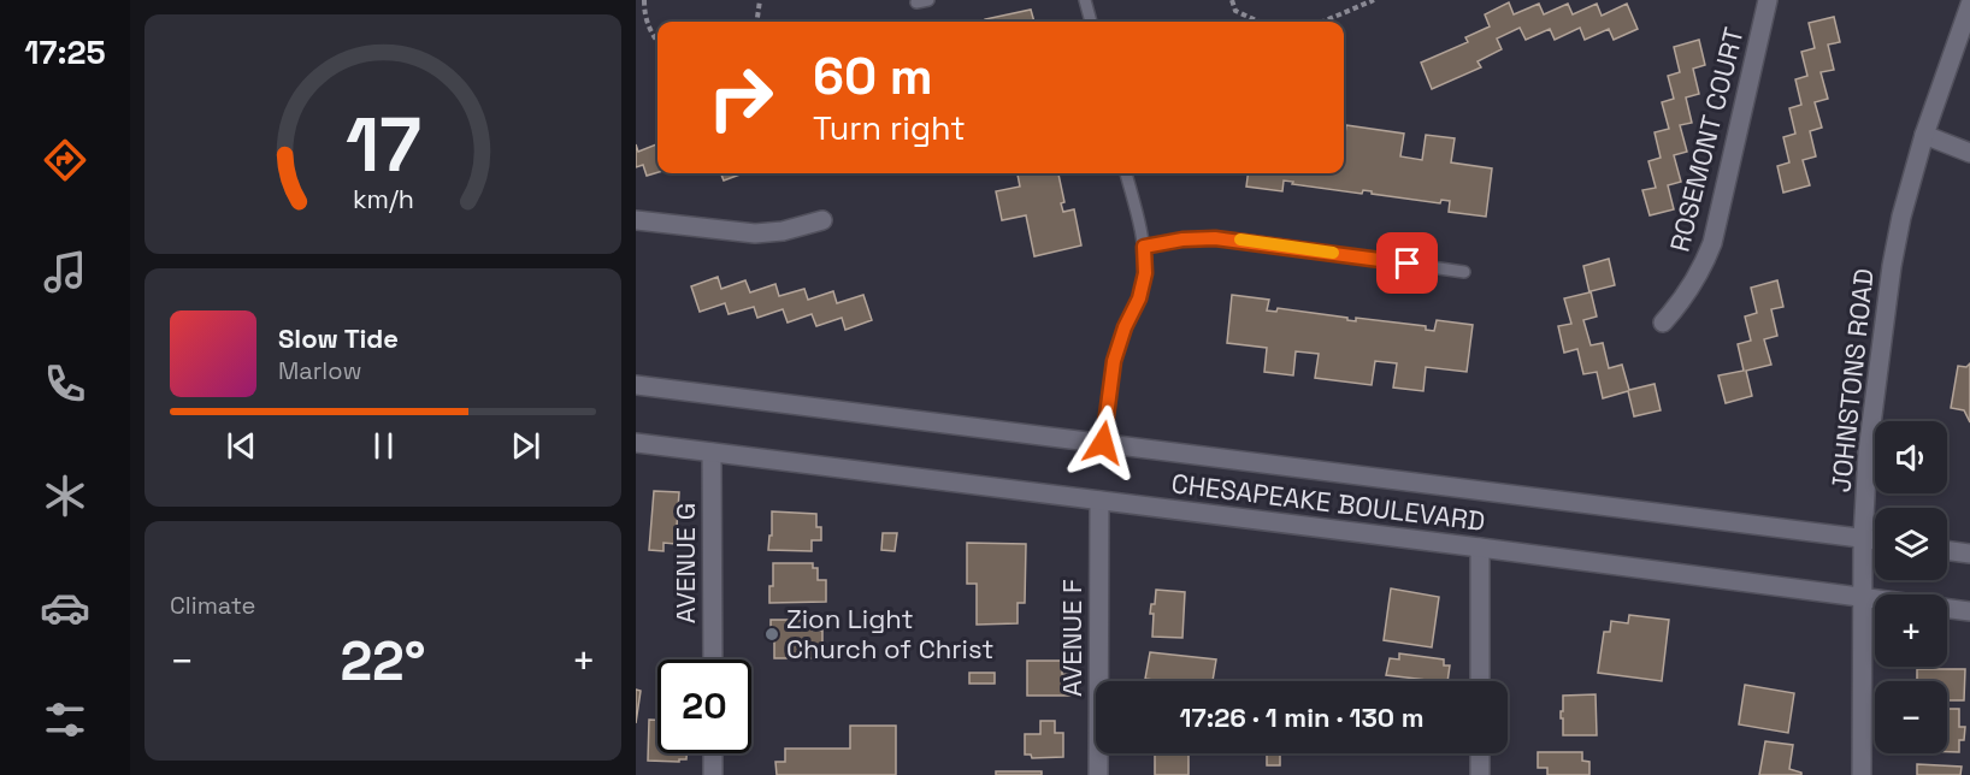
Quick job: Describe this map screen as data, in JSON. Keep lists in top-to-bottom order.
{
  "streets": {
    "main road": [
      "ROSEMONT COURT",
      "JOHNSTONS ROAD",
      "CHESAPEAKE BOULEVARD",
      "AVENUE G",
      "AVENUE F"
    ]
  },
  "crossings": [
    ["JOHNSTONS ROAD", "CHESAPEAKE BOULEVARD"],
    ["CHESAPEAKE BOULEVARD", "AVENUE G"],
    ["CHESAPEAKE BOULEVARD", "AVENUE F"]
  ],
  "places": ["Zion Light Church of Christ"],
  "page": {
    "tabs": "17:25",
    "turn": ["60 m", "Turn right"],
    "song": ["Slow Tide", "Marlow"],
    "map_buttons": ["+", "−"],
    "tile": "Climate",
    "heat": ["−", "22°", "+"],
    "limit": "20",
    "trip": "17:26 · 1 min · 130 m",
    "gauge": ["17", "km/h"]
  }
}
